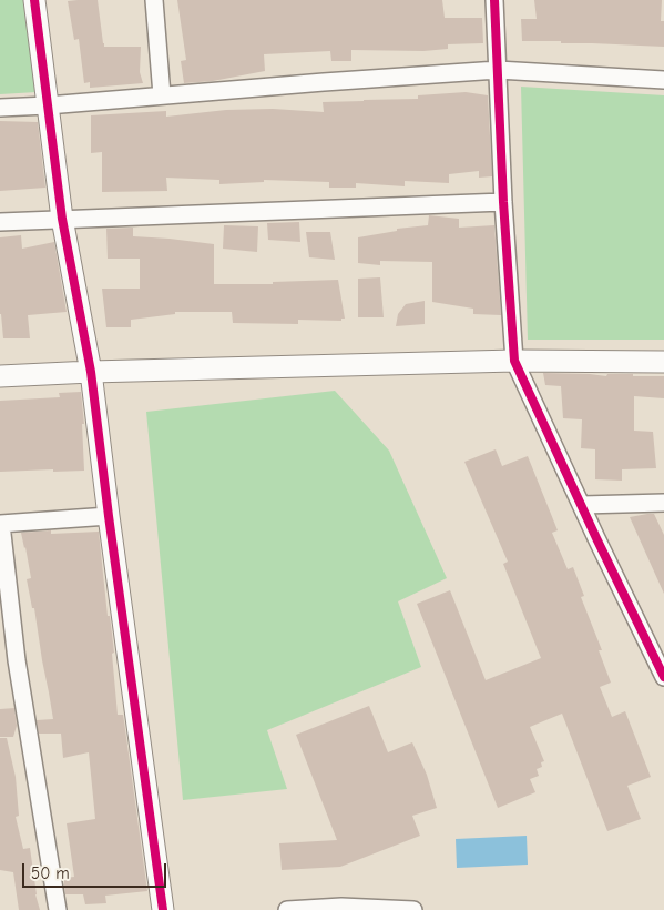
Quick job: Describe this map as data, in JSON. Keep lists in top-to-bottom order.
{
  "scale_bar": "50 m"
}
